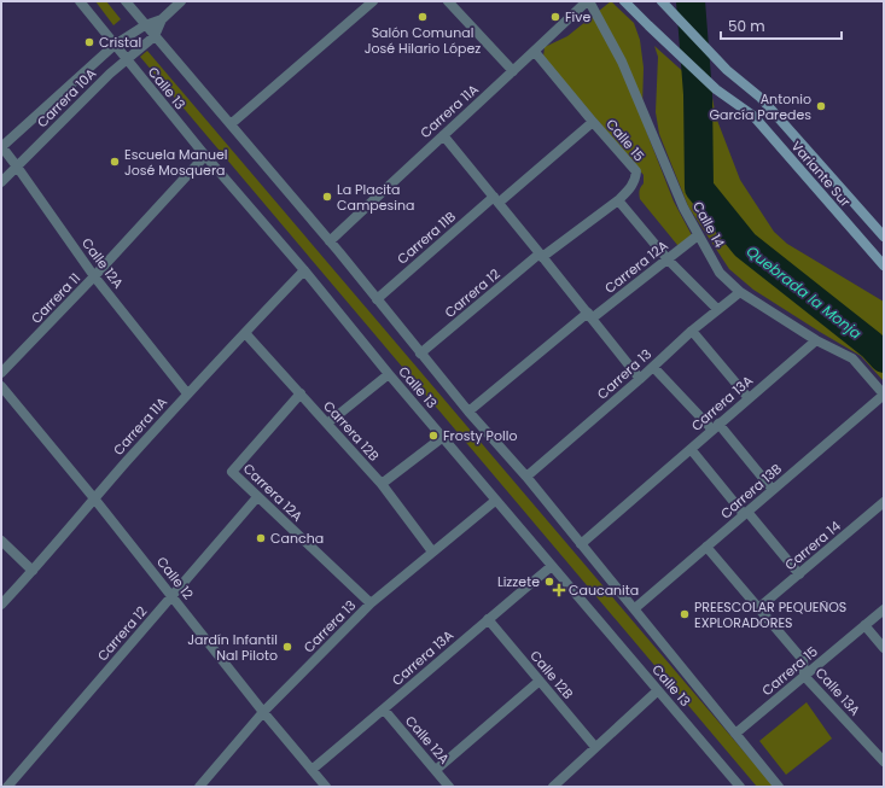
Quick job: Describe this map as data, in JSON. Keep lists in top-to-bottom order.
{
  "streets": {
    "main road": ["Variante Sur"],
    "street": [
      "Calle 13",
      "Carrera 10A",
      "Carrera 11A",
      "Calle 15",
      "Calle 14",
      "Carrera 11B",
      "Calle 12A",
      "Carrera 12A",
      "Carrera 12",
      "Carrera 11",
      "Carrera 13",
      "Carrera 13A",
      "Carrera 12B",
      "Carrera 13B",
      "Carrera 14",
      "Calle 12",
      "Carrera 15",
      "Calle 12B",
      "Calle 13A"
    ]
  },
  "crossings": [
    ["Calle 13", "Carrera 10A"],
    ["Calle 13", "Carrera 11A"],
    ["Calle 13", "Carrera 11B"],
    ["Calle 13", "Carrera 12A"],
    ["Calle 13", "Carrera 12"],
    ["Calle 13", "Carrera 11"],
    ["Calle 13", "Carrera 13"],
    ["Calle 13", "Carrera 13A"],
    ["Calle 13", "Carrera 13B"],
    ["Calle 13", "Carrera 15"],
    ["Carrera 10A", "Calle 12A"],
    ["Carrera 11A", "Calle 15"],
    ["Carrera 11A", "Calle 14"],
    ["Carrera 11A", "Calle 12A"],
    ["Carrera 11A", "Carrera 12B"],
    ["Carrera 11A", "Calle 12"],
    ["Calle 15", "Carrera 11B"],
    ["Calle 15", "Carrera 12"],
    ["Calle 14", "Carrera 12A"],
    ["Calle 14", "Carrera 13"],
    ["Calle 14", "Carrera 13A"],
    ["Calle 14", "Carrera 13B"],
    ["Calle 12A", "Carrera 11"],
    ["Calle 12A", "Carrera 13A"],
    ["Carrera 12A", "Carrera 12"],
    ["Carrera 12A", "Carrera 13"],
    ["Carrera 12A", "Carrera 12B"],
    ["Carrera 12", "Calle 12"],
    ["Carrera 13", "Carrera 12B"],
    ["Carrera 13", "Calle 12"],
    ["Carrera 13A", "Calle 12"],
    ["Carrera 13A", "Calle 12B"],
    ["Carrera 13B", "Calle 13A"],
    ["Carrera 14", "Calle 13A"],
    ["Carrera 15", "Calle 13A"]
  ],
  "water": ["Quebrada la Monja"],
  "places": {
    "other": [
      "Salón Comunal José Hilario López",
      "Five",
      "Cristal",
      "Antonio García Paredes",
      "Escuela Manuel José Mosquera",
      "La Placita Campesina",
      "Frosty Pollo",
      "Cancha",
      "Lizzete",
      "PREESCOLAR PEQUEÑOS EXPLORADORES",
      "Jardín Infantil Nal Piloto"
    ],
    "health": ["Caucanita"]
  },
  "scale_bar": "50 m"
}
